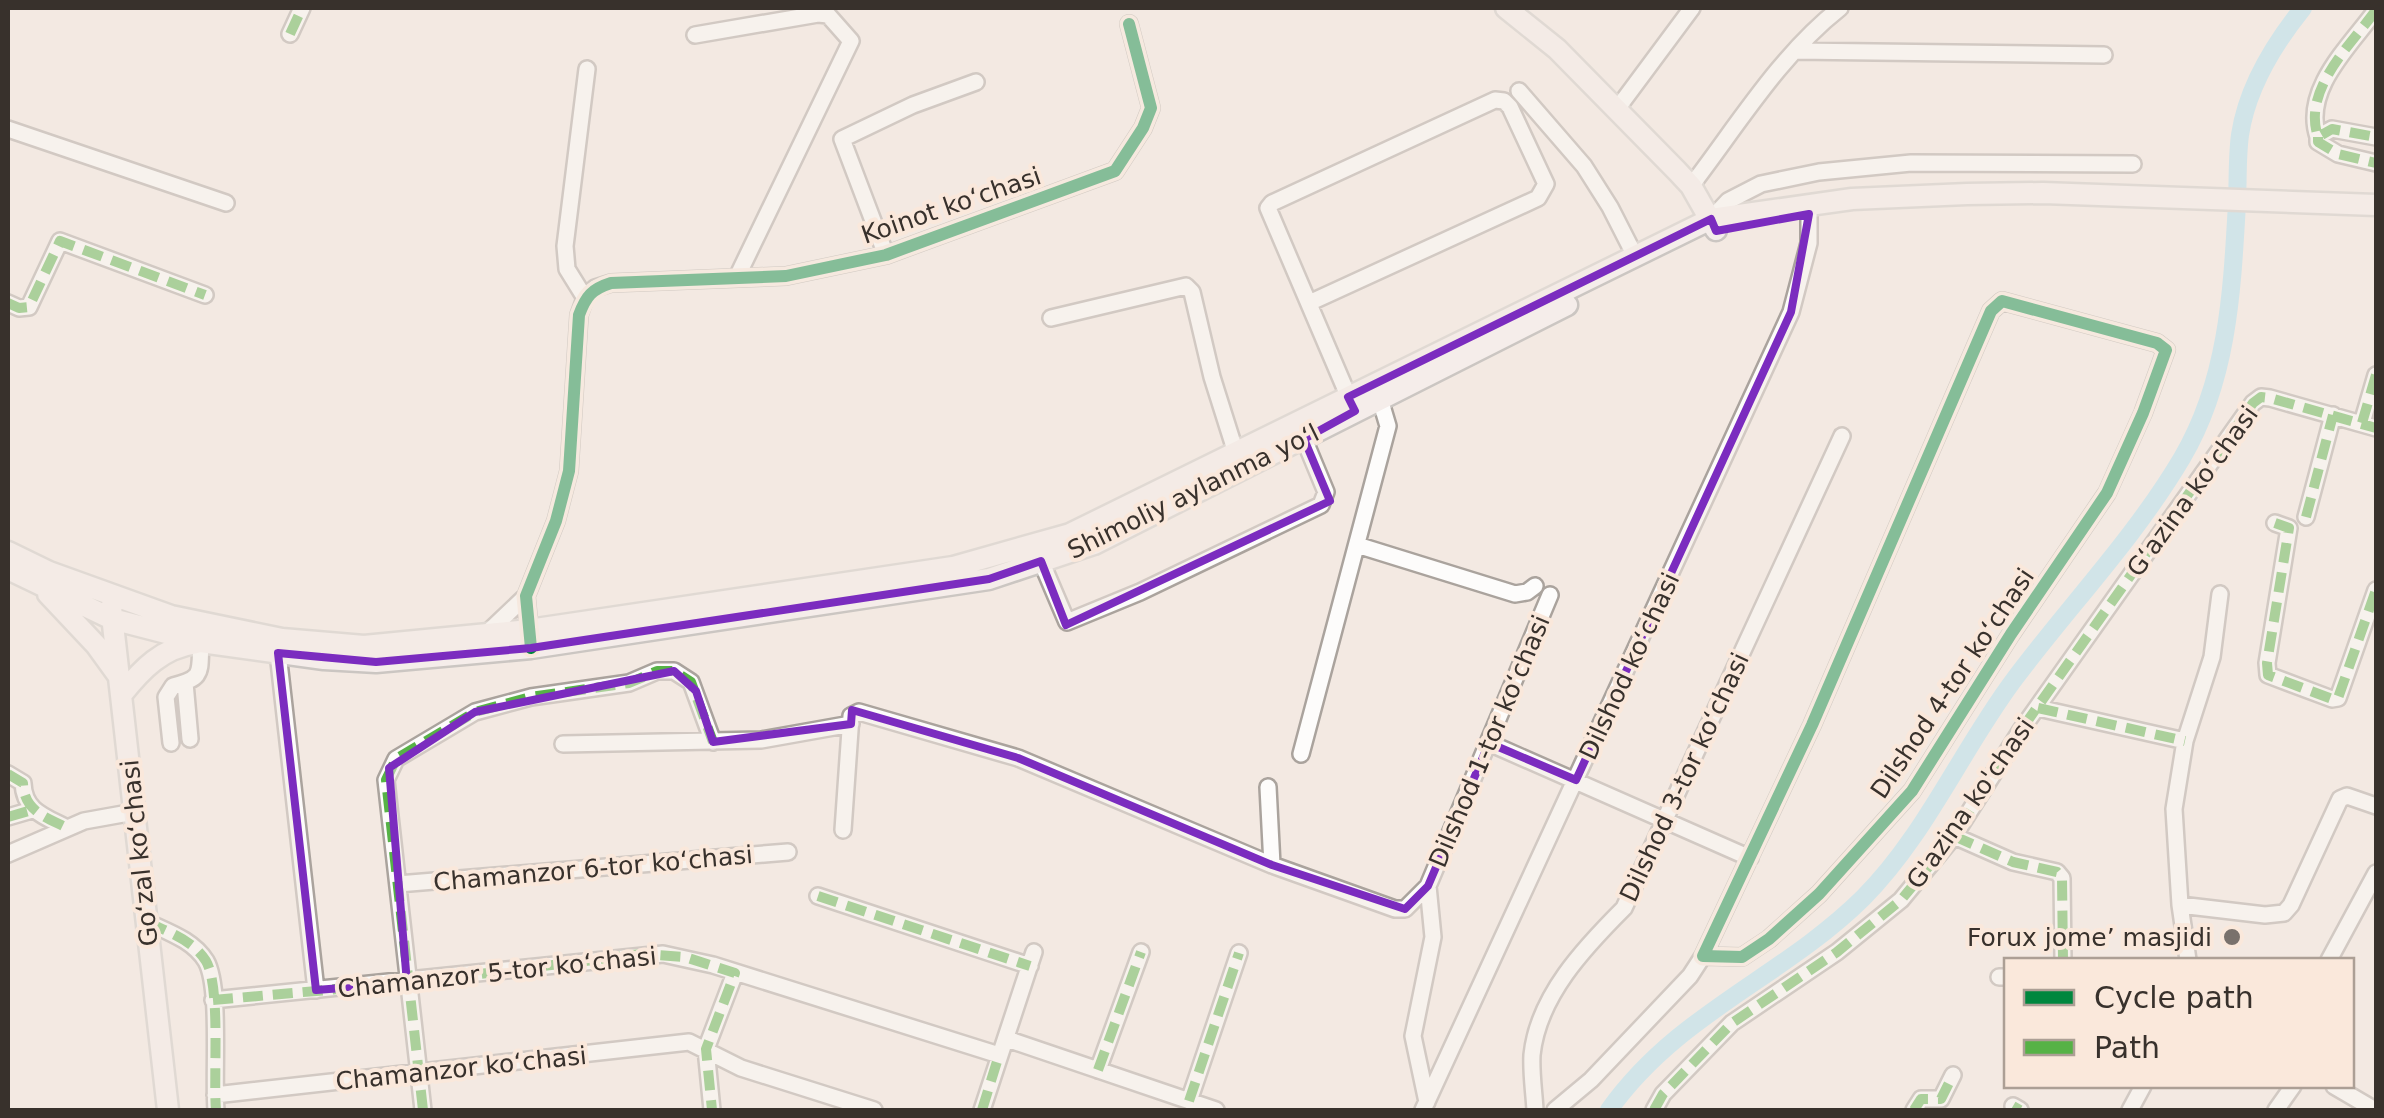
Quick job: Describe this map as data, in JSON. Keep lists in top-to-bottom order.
{
  "streets": {
    "main road": ["Shimoliy aylanma yoʻl", "Goʻzal koʻchasi"],
    "street": [
      "Koinot koʻchasi",
      "Gʻazina koʻchasi",
      "Dilshod koʻchasi",
      "Dilshod 4-tor koʻchasi",
      "Dilshod 1-tor koʻchasi",
      "Dilshod 3-tor koʻchasi",
      "G'azina ko'chasi",
      "Chamanzor 6-tor koʻchasi",
      "Chamanzor 5-tor koʻchasi",
      "Chamanzor koʻchasi"
    ]
  },
  "crossings": [
    ["Shimoliy aylanma yoʻl", "Dilshod koʻchasi"],
    ["Shimoliy aylanma yoʻl", "Goʻzal koʻchasi"],
    ["Shimoliy aylanma yoʻl", "Chamanzor 5-tor koʻchasi"],
    ["Gʻazina koʻchasi", "G'azina ko'chasi"]
  ],
  "places": ["Forux jome’ masjidi"],
  "legend": ["Cycle path", "Path"]
}
